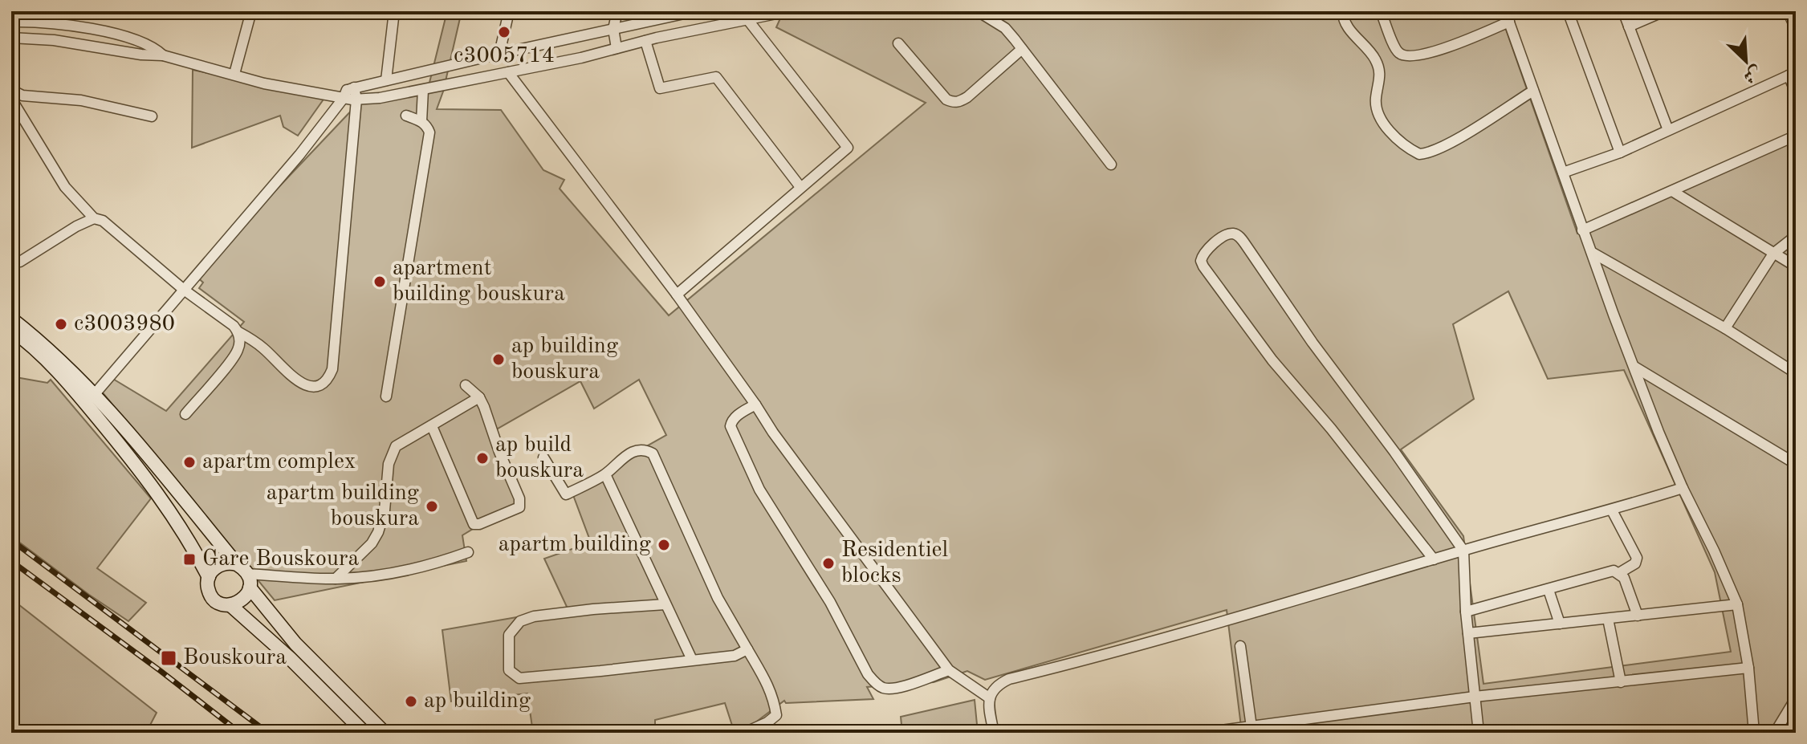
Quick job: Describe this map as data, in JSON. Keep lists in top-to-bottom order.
{
  "places": {
    "other": [
      "c3005714",
      "apartment building bouskura",
      "c3003980",
      "ap building bouskura",
      "ap build bouskura",
      "apartm complex",
      "apartm building bouskura",
      "apartm building",
      "Residentiel blocks",
      "ap building"
    ],
    "transit": ["Gare Bouskoura", "Bouskoura"]
  },
  "north": "bottom right"
}
